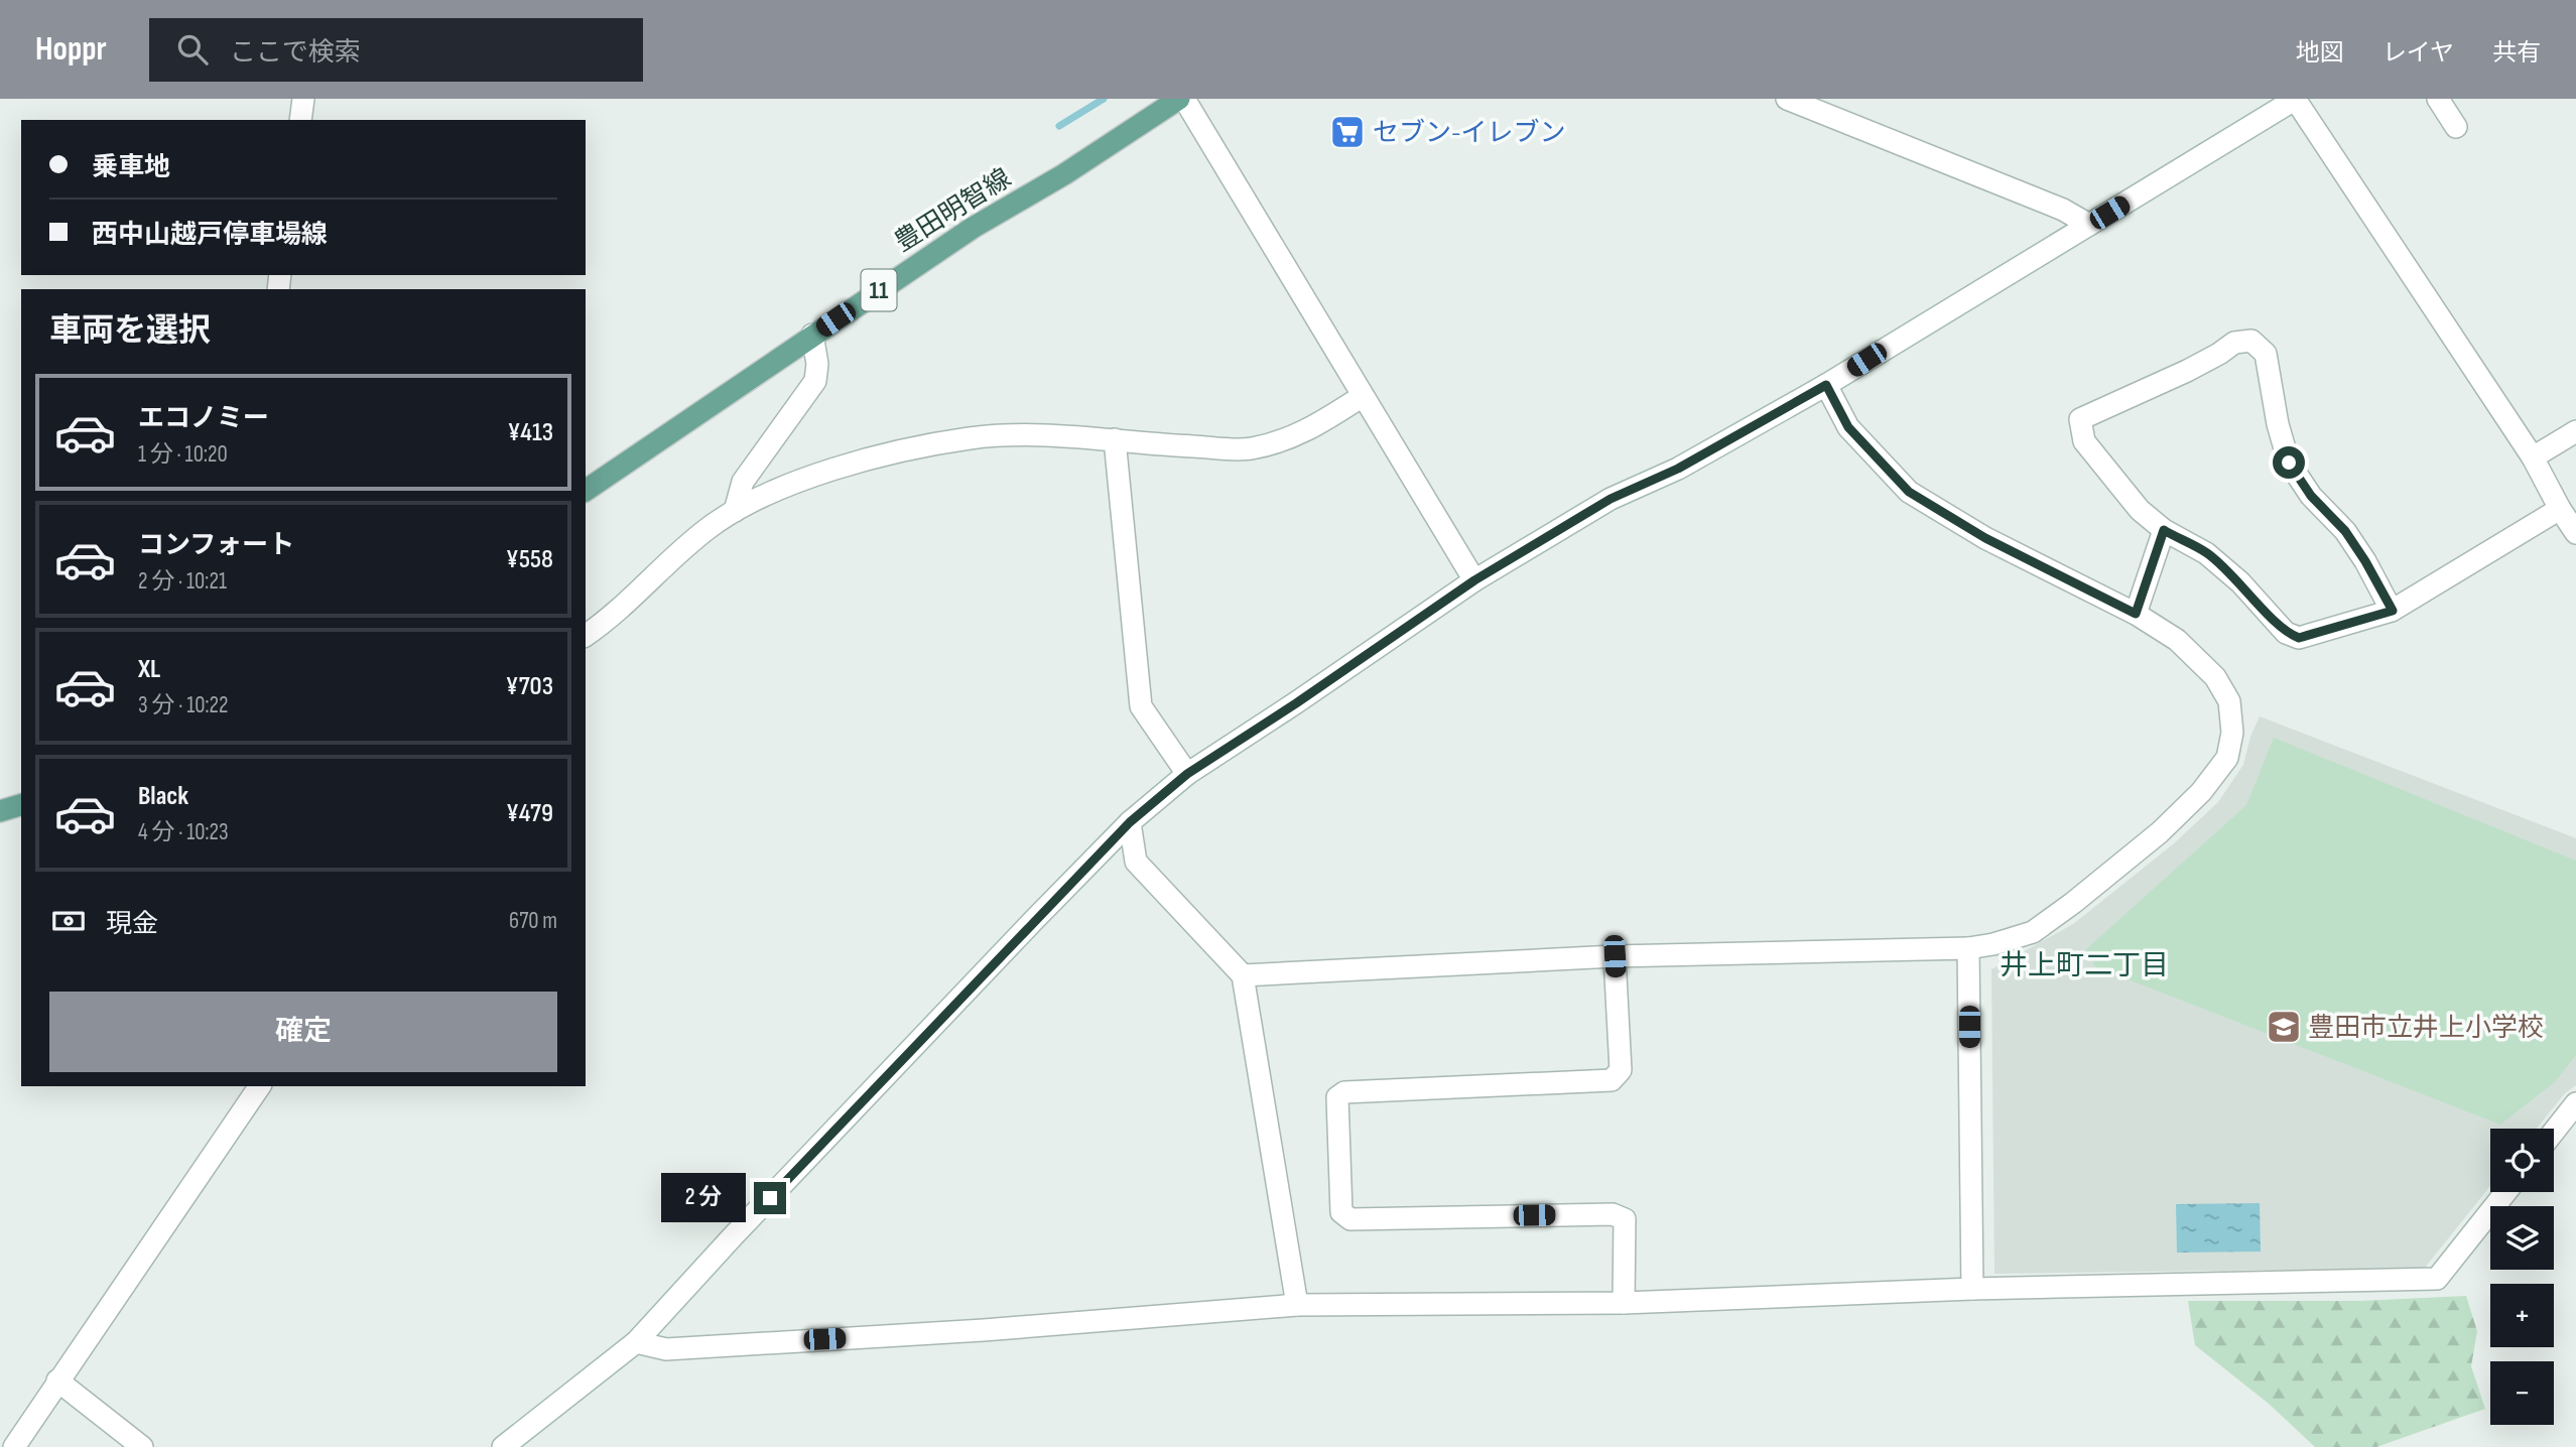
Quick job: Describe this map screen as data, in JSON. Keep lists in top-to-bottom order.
{
  "streets": {
    "main road": ["豊田明智線", "11"]
  },
  "districts": ["井上町二丁目"],
  "places": {
    "supermarket": ["セブン-イレブン"],
    "school or university": ["豊田市立井上小学校"]
  },
  "page": {
    "header": "Hoppr",
    "search": "ここで検索",
    "nav": ["地図", "レイヤ", "共有"],
    "banner": ["乗車地", "西中山越戸停車場線"],
    "heading": "車両を選択",
    "list": [
      {
        "name": "エコノミー",
        "note": "1 分 · 10:20",
        "value": "¥413"
      },
      {
        "name": "コンフォート",
        "note": "2 分 · 10:21",
        "value": "¥558"
      },
      {
        "name": "XL",
        "note": "3 分 · 10:22",
        "value": "¥703"
      },
      {
        "name": "Black",
        "note": "4 分 · 10:23",
        "value": "¥479"
      }
    ],
    "pay": ["現金", "670 m"],
    "buttons": "確定",
    "map_buttons": ["+", "−"],
    "bubble": "2 分"
  }
}
